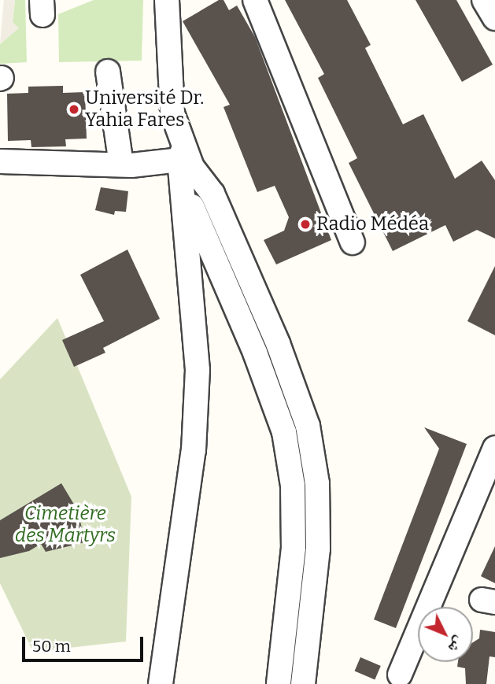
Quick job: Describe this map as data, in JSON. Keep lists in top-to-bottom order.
{
  "parks": ["Cimetière des Martyrs"],
  "places": ["Université Dr. Yahia Fares", "Radio Médéa"],
  "scale_bar": "50 m",
  "north": "bottom right"
}
